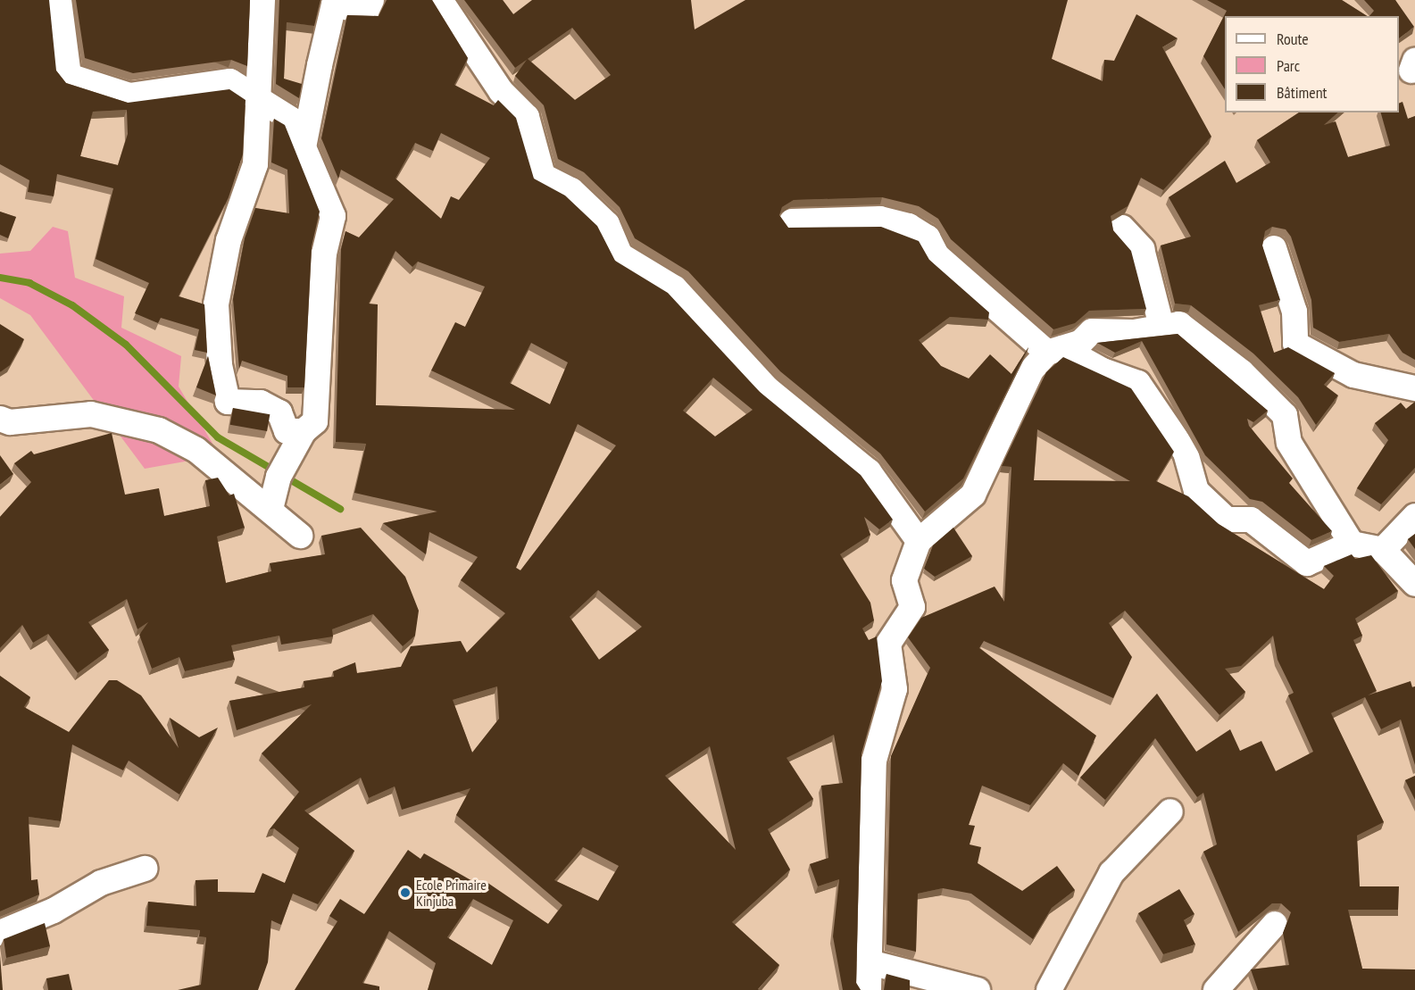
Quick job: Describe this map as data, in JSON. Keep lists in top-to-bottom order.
{
  "places": ["Ecole Primaire Kinjuba"],
  "legend": ["Route", "Parc", "Bâtiment"]
}
